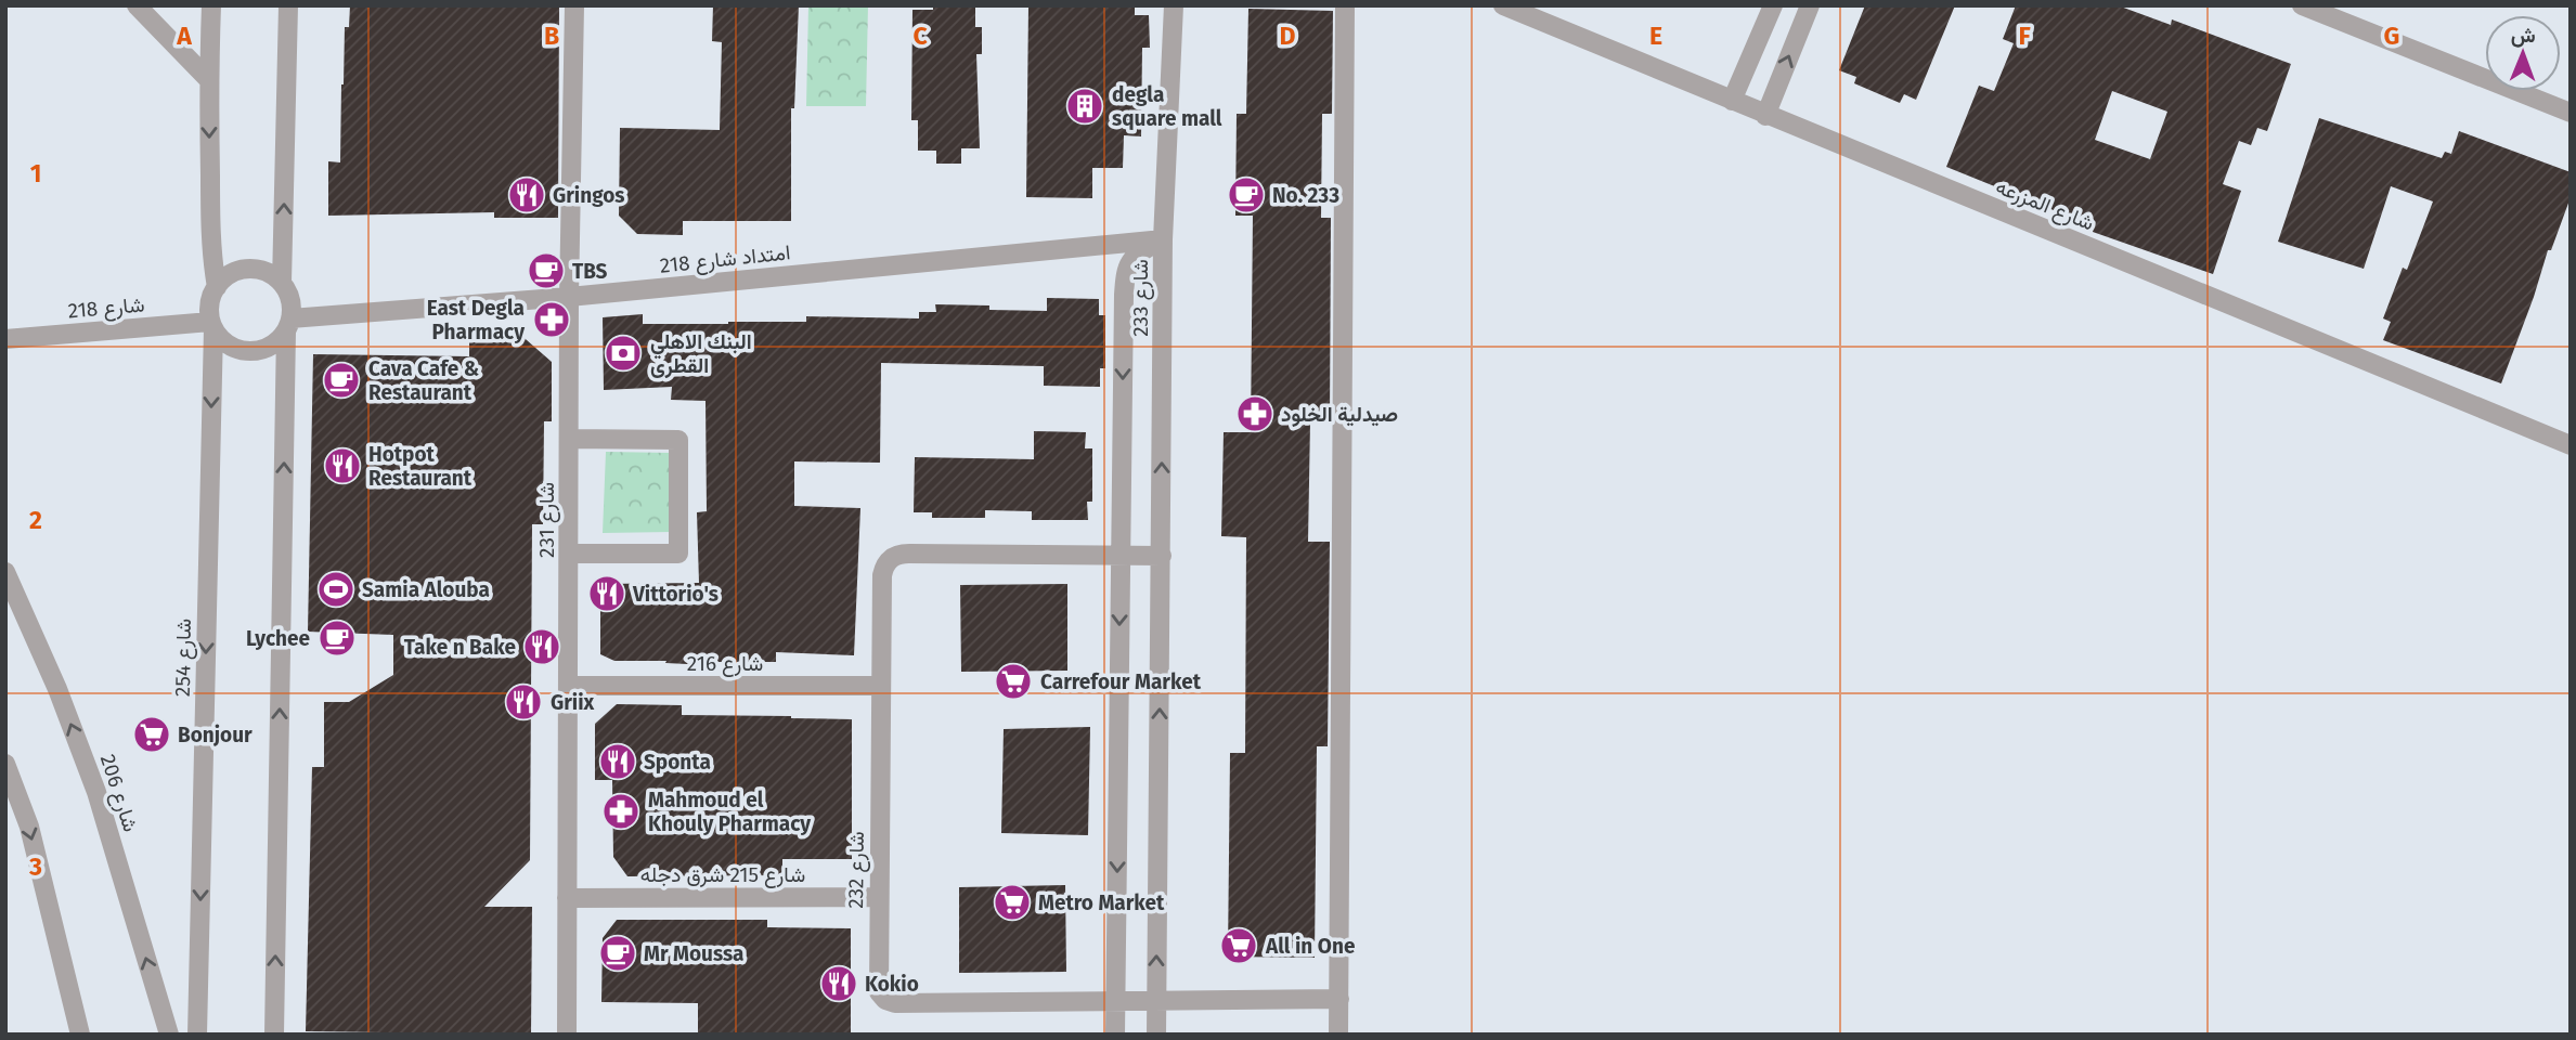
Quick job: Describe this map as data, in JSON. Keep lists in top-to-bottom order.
{
  "streets": {
    "street": [
      "شارع المزرعه",
      "امتداد شارع 218",
      "شارع 233",
      "شارع 218",
      "شارع 231",
      "شارع 254",
      "شارع 216",
      "شارع 206",
      "شارع 232",
      "شارع 215 شرق دجله"
    ]
  },
  "crossings": [
    ["امتداد شارع 218", "شارع 233"],
    ["امتداد شارع 218", "شارع 218"],
    ["امتداد شارع 218", "شارع 231"],
    ["امتداد شارع 218", "شارع 254"],
    ["شارع 233", "شارع 232"],
    ["شارع 218", "شارع 254"],
    ["شارع 231", "شارع 216"],
    ["شارع 231", "شارع 215 شرق دجله"],
    ["شارع 216", "شارع 232"],
    ["شارع 232", "شارع 215 شرق دجله"]
  ],
  "places": {
    "building": ["degla square mall"],
    "restaurant": [
      "Gringos",
      "Hotpot Restaurant",
      "Vittorio's",
      "Take n Bake",
      "Griix",
      "Sponta",
      "Kokio"
    ],
    "cafe": [
      "No. 233",
      "TBS",
      "Cava Cafe & Restaurant",
      "Lychee",
      "Mr Moussa"
    ],
    "pharmacy": ["East Degla Pharmacy", "صيدلية الخلود", "Mahmoud el Khouly Pharmacy"],
    "bank": ["البنك الاهلي القطرى"],
    "sports": ["Samia Alouba"],
    "supermarket": [
      "Carrefour Market",
      "Bonjour",
      "Metro Market",
      "All in One"
    ]
  },
  "north": "top",
  "grid": {
    "columns": [
      "A",
      "B",
      "C",
      "D",
      "E",
      "F",
      "G"
    ],
    "rows": ["1", "2", "3"]
  }
}
